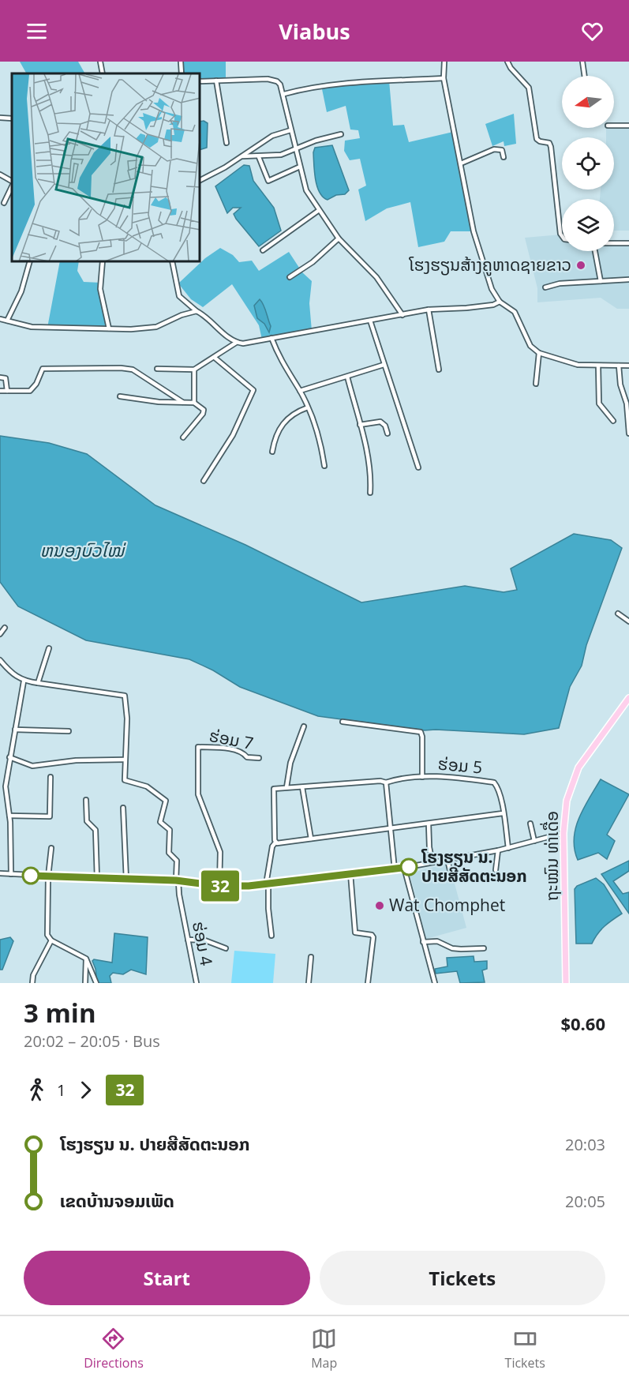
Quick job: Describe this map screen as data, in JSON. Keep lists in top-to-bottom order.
{
  "streets": {
    "main road": ["ຖະໝົນ ທ່າເດື່ອ"],
    "street": ["ຮ່ອມ 7", "ຮ່ອມ 5", "ຮ່ອມ 4"]
  },
  "water": ["ຫນອງບົວໄໝ່"],
  "places": ["ໂຮງຮຽນສ້າງຄູຫາດຊາຍຂາວ", "ໂຮງຮຽນ ນ. ປາຍສີສັດຕະນອກ", "Wat Chomphet"],
  "lines": ["bus line 32"],
  "north": "left",
  "page": {
    "header": "Viabus",
    "on_map": "32",
    "heading": ["3 min", "20:02 – 20:05 · Bus", "$0.60"],
    "legs": ["1", "32"],
    "list": [
      {
        "name": "ໂຮງຮຽນ ນ. ປາຍສີສັດຕະນອກ",
        "value": "20:03"
      },
      {
        "name": "ເຂດບ້ານຈອມເພັດ",
        "value": "20:05"
      }
    ],
    "buttons": ["Start", "Tickets"],
    "tabs": ["Directions", "Map", "Tickets"]
  }
}
